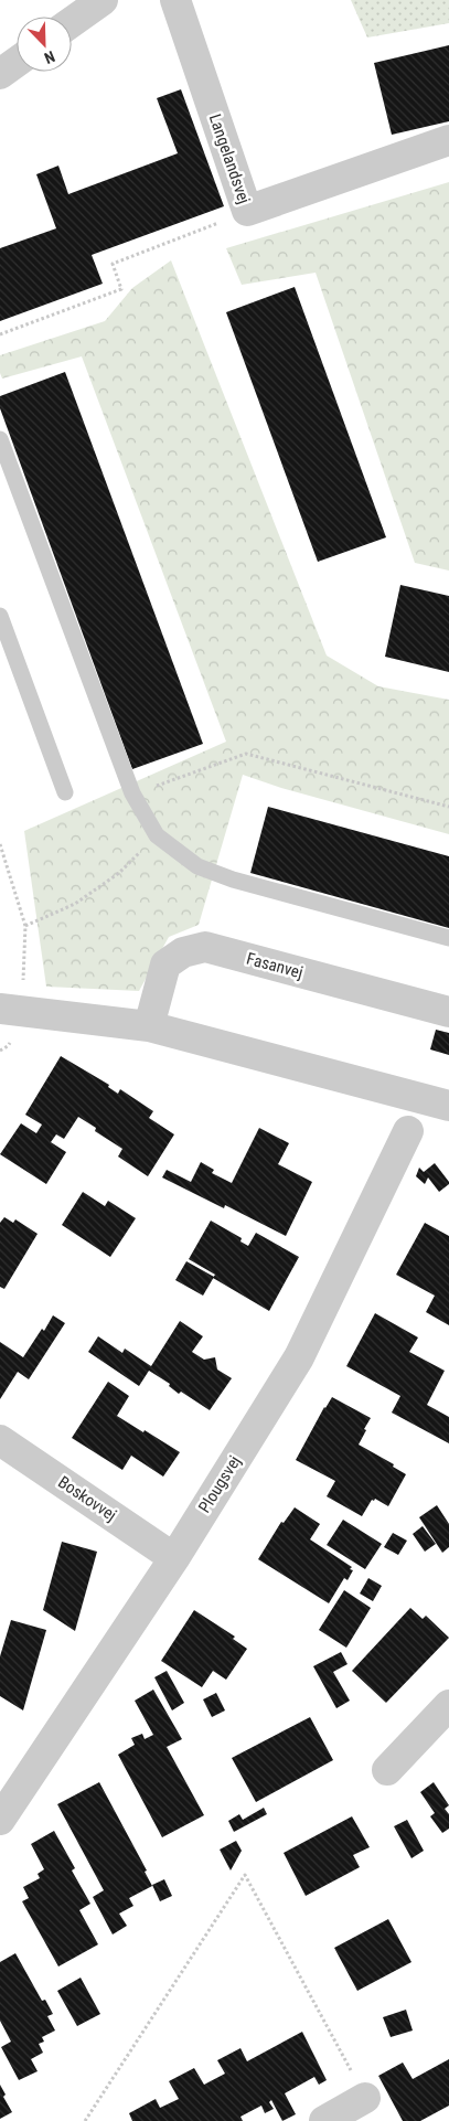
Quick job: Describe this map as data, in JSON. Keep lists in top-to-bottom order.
{
  "streets": {
    "street": [
      "Langelandsvej",
      "Fasanvej",
      "Plougsvej",
      "Boskovvej"
    ]
  },
  "crossings": [
    ["Plougsvej", "Boskovvej"]
  ],
  "north": "bottom right"
}
